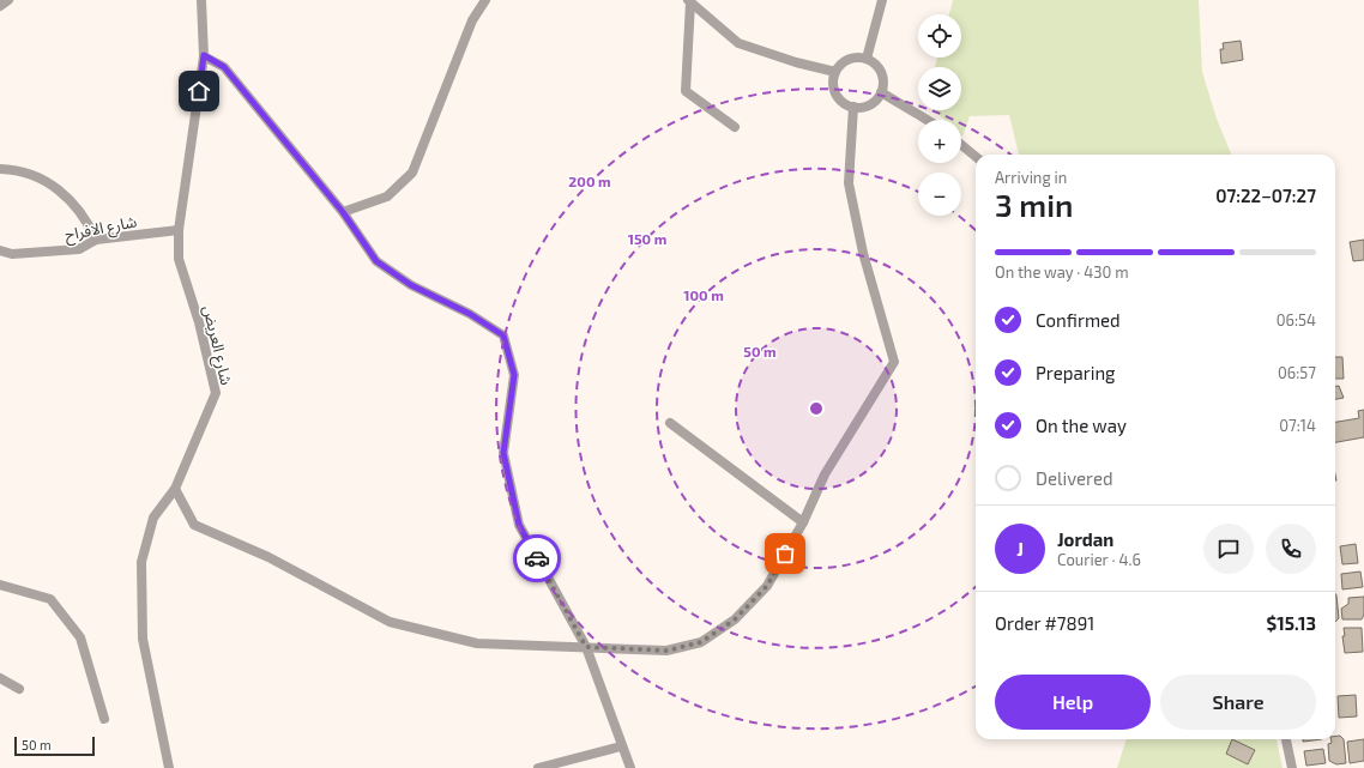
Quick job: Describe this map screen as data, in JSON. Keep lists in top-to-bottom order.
{
  "streets": {
    "street": ["شارع الافراح", "شارع العريض"]
  },
  "crossings": [
    ["شارع الافراح", "شارع العريض"]
  ],
  "scale_bar": "50 m",
  "page": {
    "map_buttons": ["+", "−"],
    "heading": ["3 min", "Arriving in", "07:22–07:27"],
    "panel": [
      "Jordan",
      "Courier · 4.6",
      "Order #7891",
      "$15.13"
    ],
    "bar": "On the way · 430 m",
    "list": [
      ["Confirmed", "06:54"],
      ["Preparing", "06:57"],
      ["On the way", "07:14"],
      "Delivered"
    ],
    "round": "J",
    "buttons": ["Help", "Share"],
    "scale": "50 m"
  },
  "rings": [
    "200 m",
    "150 m",
    "100 m",
    "50 m"
  ]
}
